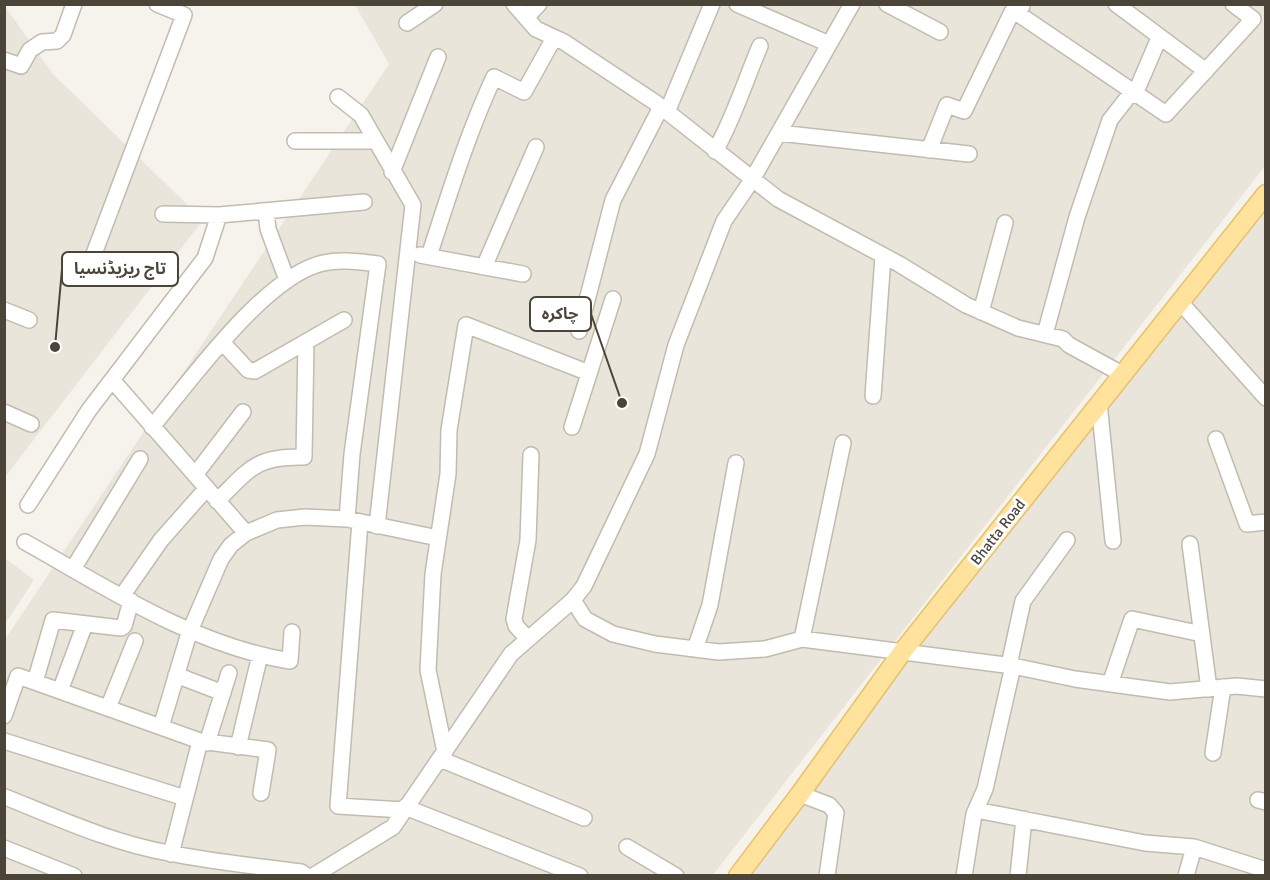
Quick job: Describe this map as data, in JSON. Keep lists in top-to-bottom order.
{
  "streets": {
    "main road": ["Bhatta Road"]
  },
  "places": ["تاج ریزیڈنسیا", "چاکرہ"]
}
